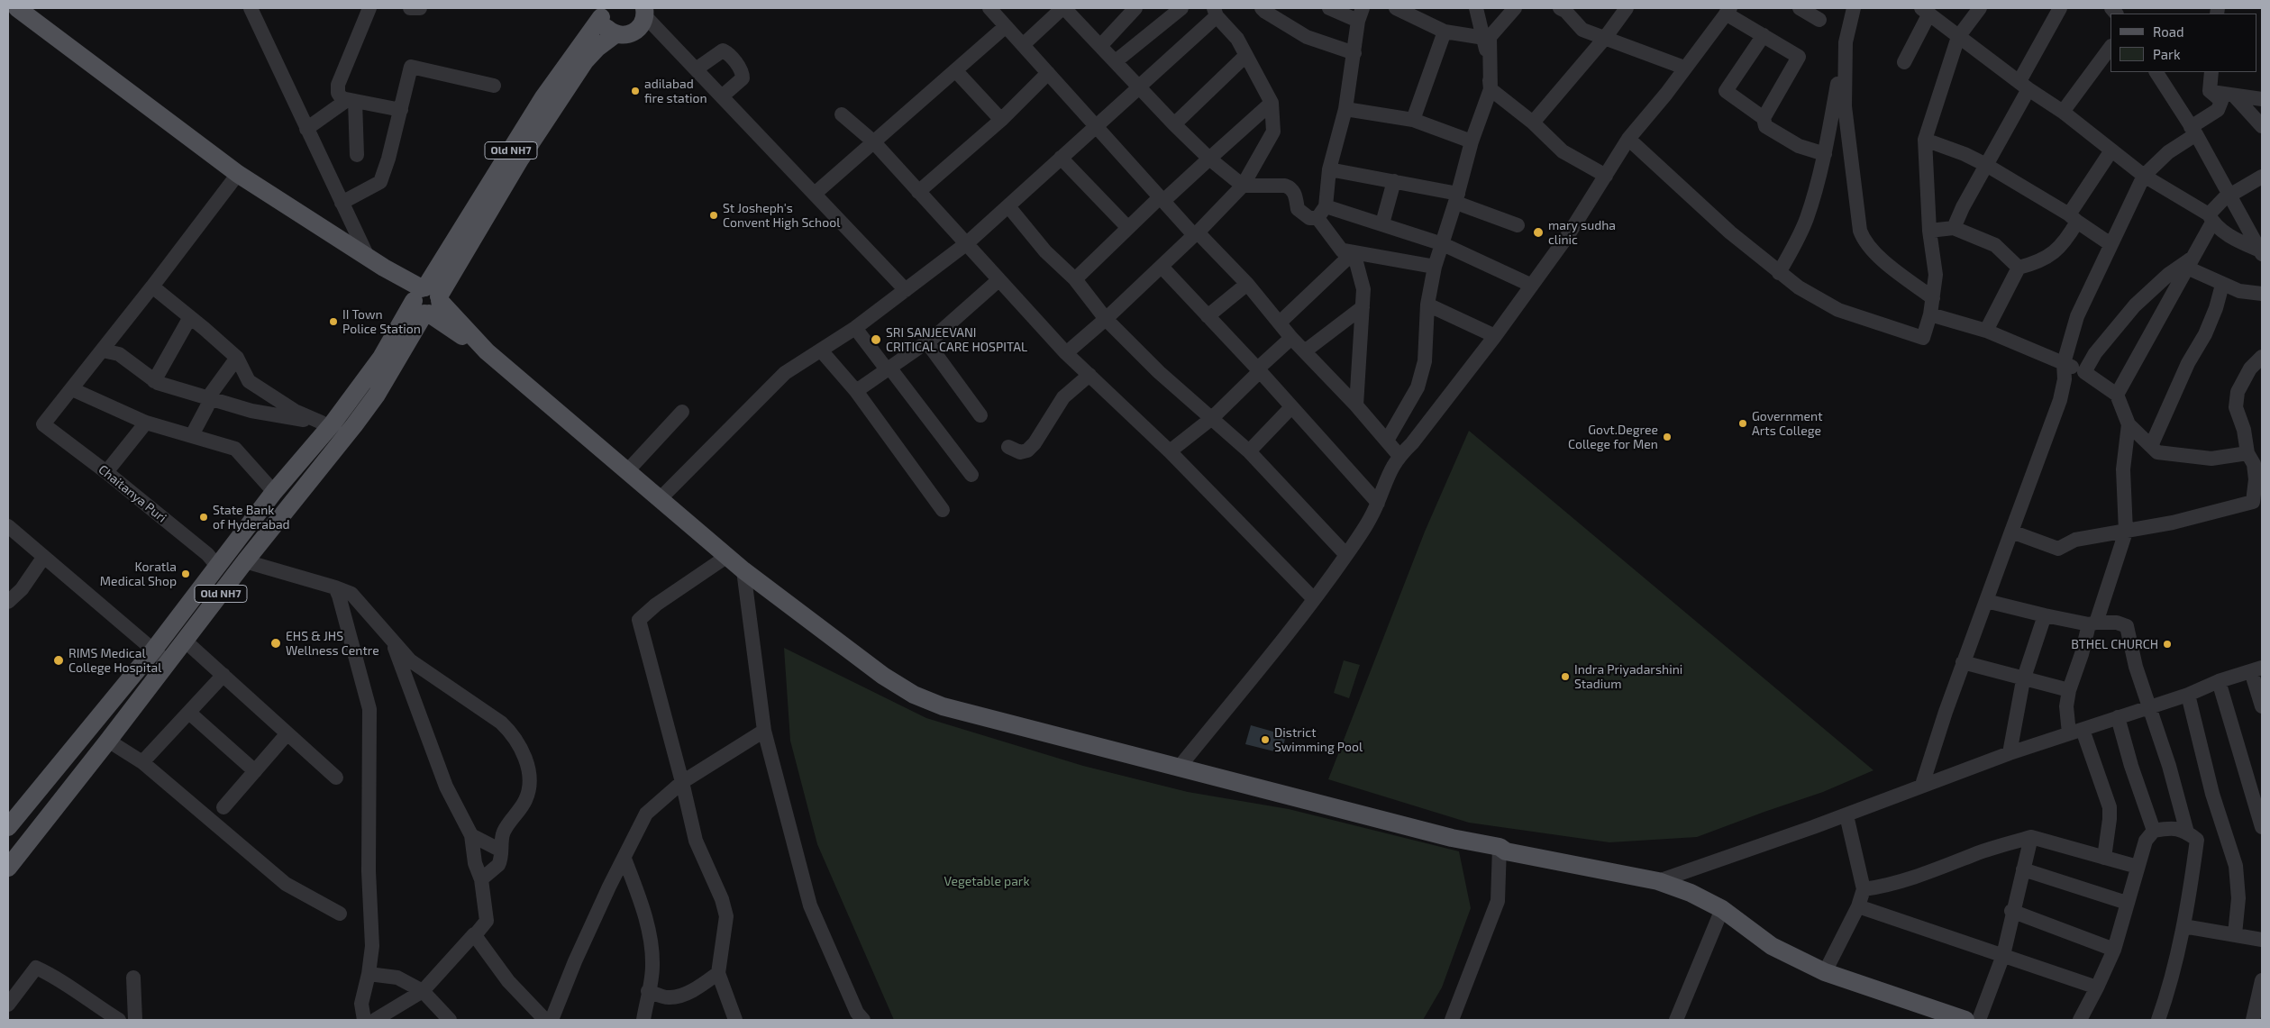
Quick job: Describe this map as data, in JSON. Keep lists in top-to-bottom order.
{
  "streets": {
    "main road": ["Old NH7"],
    "street": ["Chaitanya Puri"]
  },
  "crossings": [
    ["Old NH7", "Chaitanya Puri"]
  ],
  "parks": ["Vegetable park"],
  "places": [
    "adilabad fire station",
    "St Josheph's Convent High School",
    "mary sudha clinic",
    "II Town Police Station",
    "SRI SANJEEVANI CRITICAL CARE HOSPITAL",
    "Government Arts College",
    "Govt.Degree College for Men",
    "State Bank of Hyderabad",
    "Koratla Medical Shop",
    "EHS & JHS Wellness Centre",
    "BTHEL CHURCH",
    "RIMS Medical College Hospital",
    "Indra Priyadarshini Stadium",
    "District Swimming Pool"
  ],
  "legend": ["Road", "Park"]
}
